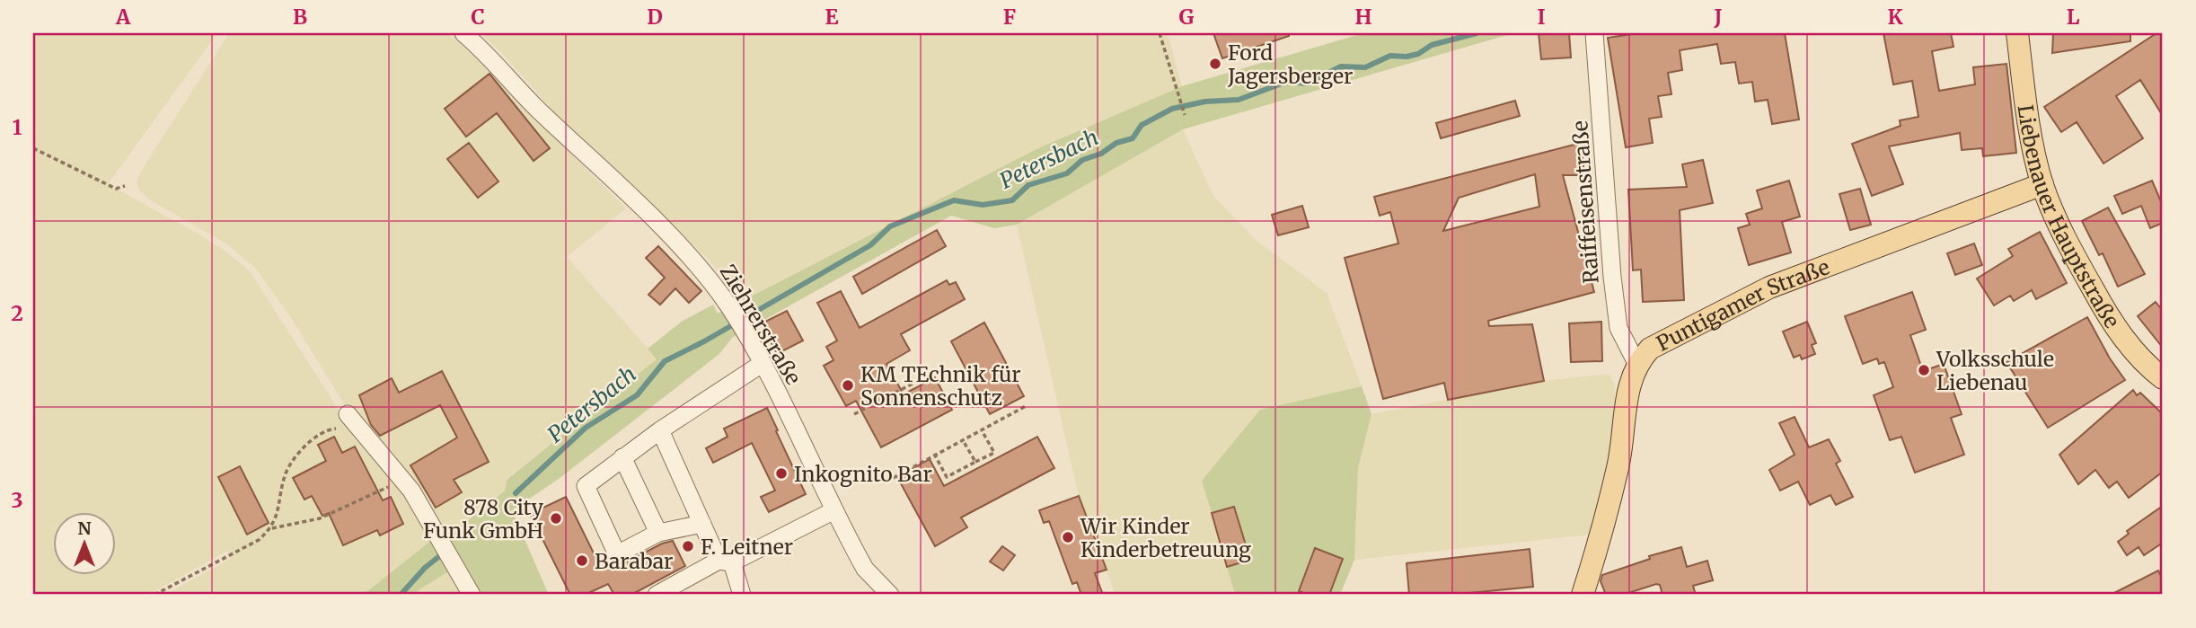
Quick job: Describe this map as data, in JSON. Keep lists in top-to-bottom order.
{
  "streets": {
    "main road": ["Liebenauer Hauptstraße", "Puntigamer Straße"],
    "street": ["Raiffeisenstraße", "Ziehrerstraße"]
  },
  "crossings": [
    ["Raiffeisenstraße", "Puntigamer Straße"],
    ["Liebenauer Hauptstraße", "Puntigamer Straße"]
  ],
  "water": ["Petersbach"],
  "places": [
    "Ford Jagersberger",
    "Volksschule Liebenau",
    "KM TEchnik für Sonnenschutz",
    "Inkognito Bar",
    "878 City Funk GmbH",
    "Wir Kinder Kinderbetreuung",
    "F. Leitner",
    "Barabar"
  ],
  "north": "top",
  "grid": {
    "columns": [
      "A",
      "B",
      "C",
      "D",
      "E",
      "F",
      "G",
      "H",
      "I",
      "J",
      "K",
      "L"
    ],
    "rows": ["1", "2", "3"]
  }
}
